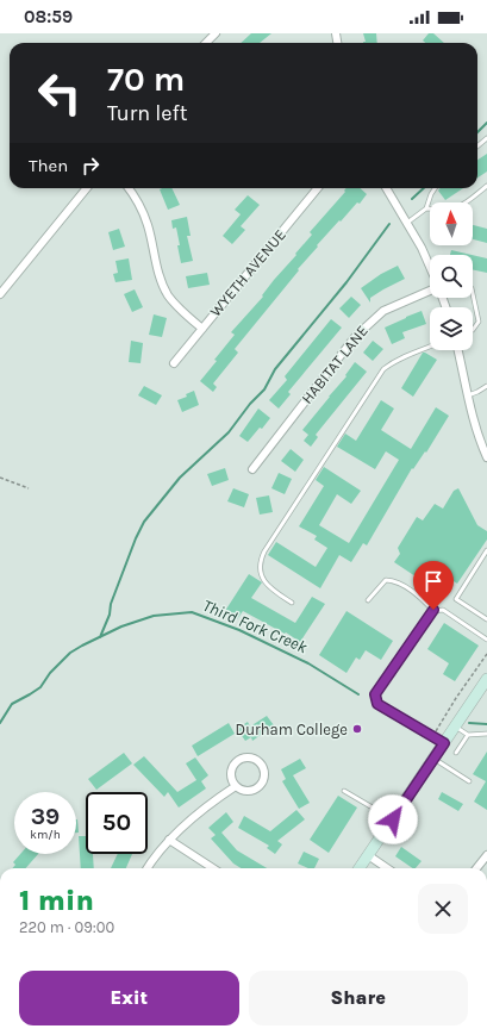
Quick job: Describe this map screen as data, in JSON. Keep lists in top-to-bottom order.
{
  "streets": {
    "street": ["WYETH AVENUE", "HABITAT LANE"]
  },
  "water": ["Third Fork Creek"],
  "places": ["Durham College"],
  "north": "top",
  "page": {
    "status": "08:59",
    "turn": ["70 m", "Turn left"],
    "then": "Then",
    "speed": "39 km/h",
    "limit": "50",
    "heading": ["1 min", "220 m · 09:00"],
    "buttons": ["Exit", "Share"]
  }
}
